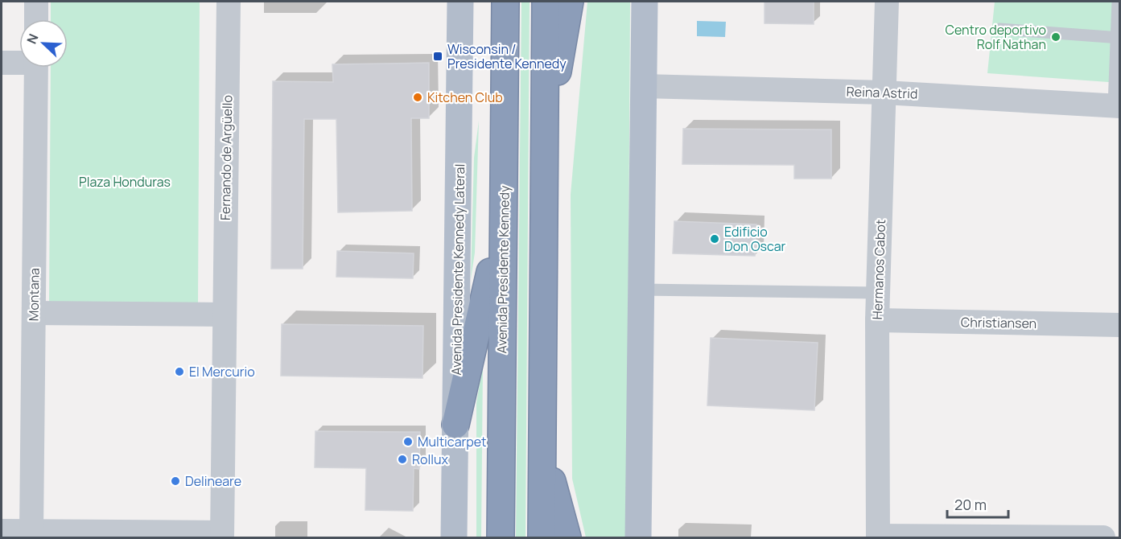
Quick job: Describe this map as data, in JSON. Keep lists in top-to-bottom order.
{
  "streets": {
    "highway": ["Avenida Presidente Kennedy"],
    "main road": ["Avenida Presidente Kennedy Lateral"],
    "street": [
      "Reina Astrid",
      "Fernando de Argüello",
      "Hermanos Cabot",
      "Montana",
      "Christiansen"
    ]
  },
  "crossings": [
    ["Reina Astrid", "Hermanos Cabot"],
    ["Hermanos Cabot", "Christiansen"]
  ],
  "parks": ["Plaza Honduras"],
  "places": {
    "other": [
      "Centro deportivo Rolf Nathan",
      "Kitchen Club",
      "Edificio Don Oscar",
      "El Mercurio",
      "Multicarpet",
      "Rollux",
      "Delineare"
    ],
    "transit": ["Wisconsin / Presidente Kennedy"]
  },
  "scale_bar": "20 m",
  "north": "top left"
}
